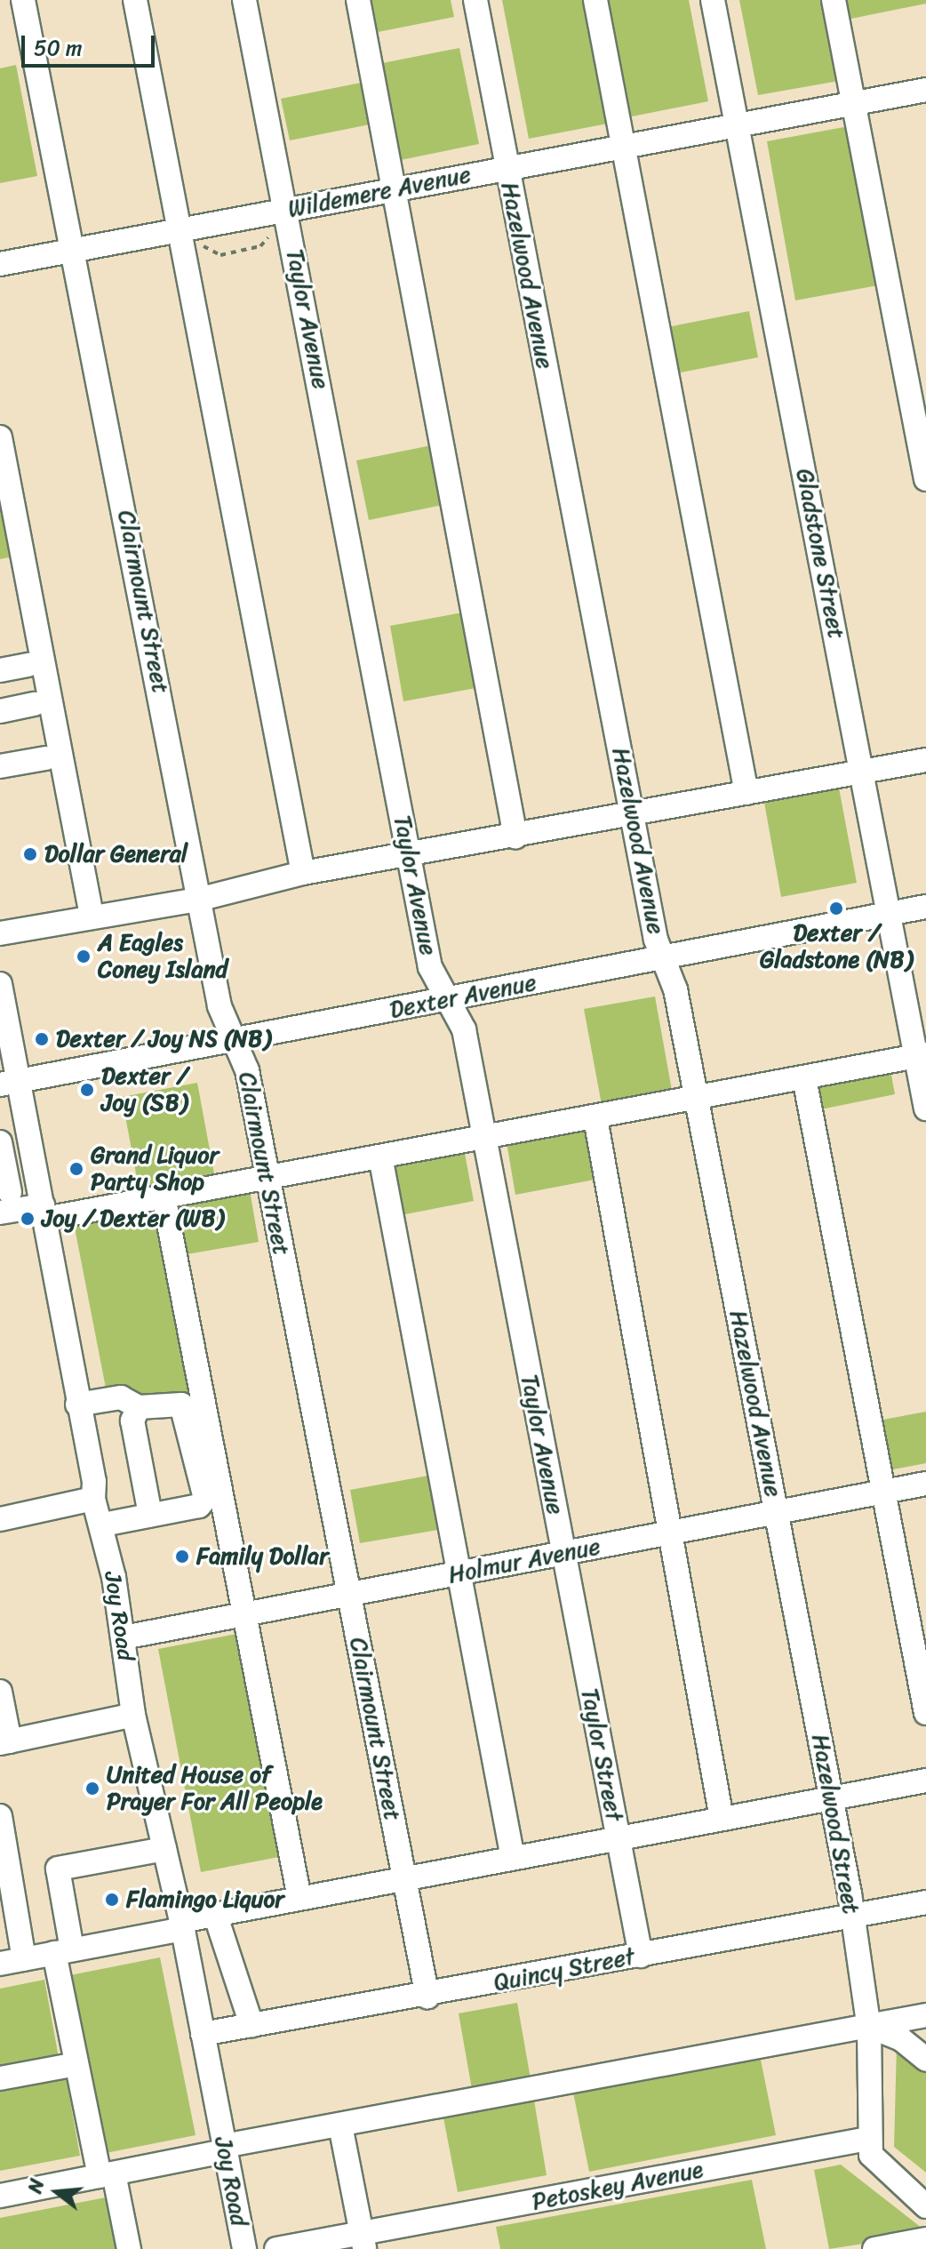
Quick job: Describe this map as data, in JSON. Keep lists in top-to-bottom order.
{
  "streets": {
    "street": [
      "Wildemere Avenue",
      "Hazelwood Avenue",
      "Taylor Avenue",
      "Gladstone Street",
      "Clairmount Street",
      "Dexter Avenue",
      "Holmur Avenue",
      "Joy Road",
      "Taylor Street",
      "Hazelwood Street",
      "Quincy Street",
      "Petoskey Avenue"
    ]
  },
  "crossings": [
    ["Wildemere Avenue", "Hazelwood Avenue"],
    ["Wildemere Avenue", "Taylor Avenue"],
    ["Wildemere Avenue", "Gladstone Street"],
    ["Wildemere Avenue", "Clairmount Street"],
    ["Hazelwood Avenue", "Dexter Avenue"],
    ["Hazelwood Avenue", "Holmur Avenue"],
    ["Hazelwood Avenue", "Hazelwood Street"],
    ["Taylor Avenue", "Dexter Avenue"],
    ["Taylor Avenue", "Holmur Avenue"],
    ["Taylor Avenue", "Taylor Street"],
    ["Gladstone Street", "Dexter Avenue"],
    ["Clairmount Street", "Dexter Avenue"],
    ["Clairmount Street", "Holmur Avenue"],
    ["Clairmount Street", "Quincy Street"],
    ["Dexter Avenue", "Joy Road"],
    ["Holmur Avenue", "Joy Road"],
    ["Holmur Avenue", "Taylor Street"],
    ["Holmur Avenue", "Hazelwood Street"],
    ["Joy Road", "Quincy Street"],
    ["Taylor Street", "Quincy Street"],
    ["Hazelwood Street", "Quincy Street"],
    ["Hazelwood Street", "Petoskey Avenue"]
  ],
  "places": [
    "Dollar General",
    "Dexter / Gladstone (NB)",
    "A Eagles Coney Island",
    "Dexter / Joy NS (NB)",
    "Dexter / Joy (SB)",
    "Grand Liquor Party Shop",
    "Joy / Dexter (WB)",
    "Family Dollar",
    "United House of Prayer For All People",
    "Flamingo Liquor"
  ],
  "scale_bar": "50 m",
  "north": "left"
}
